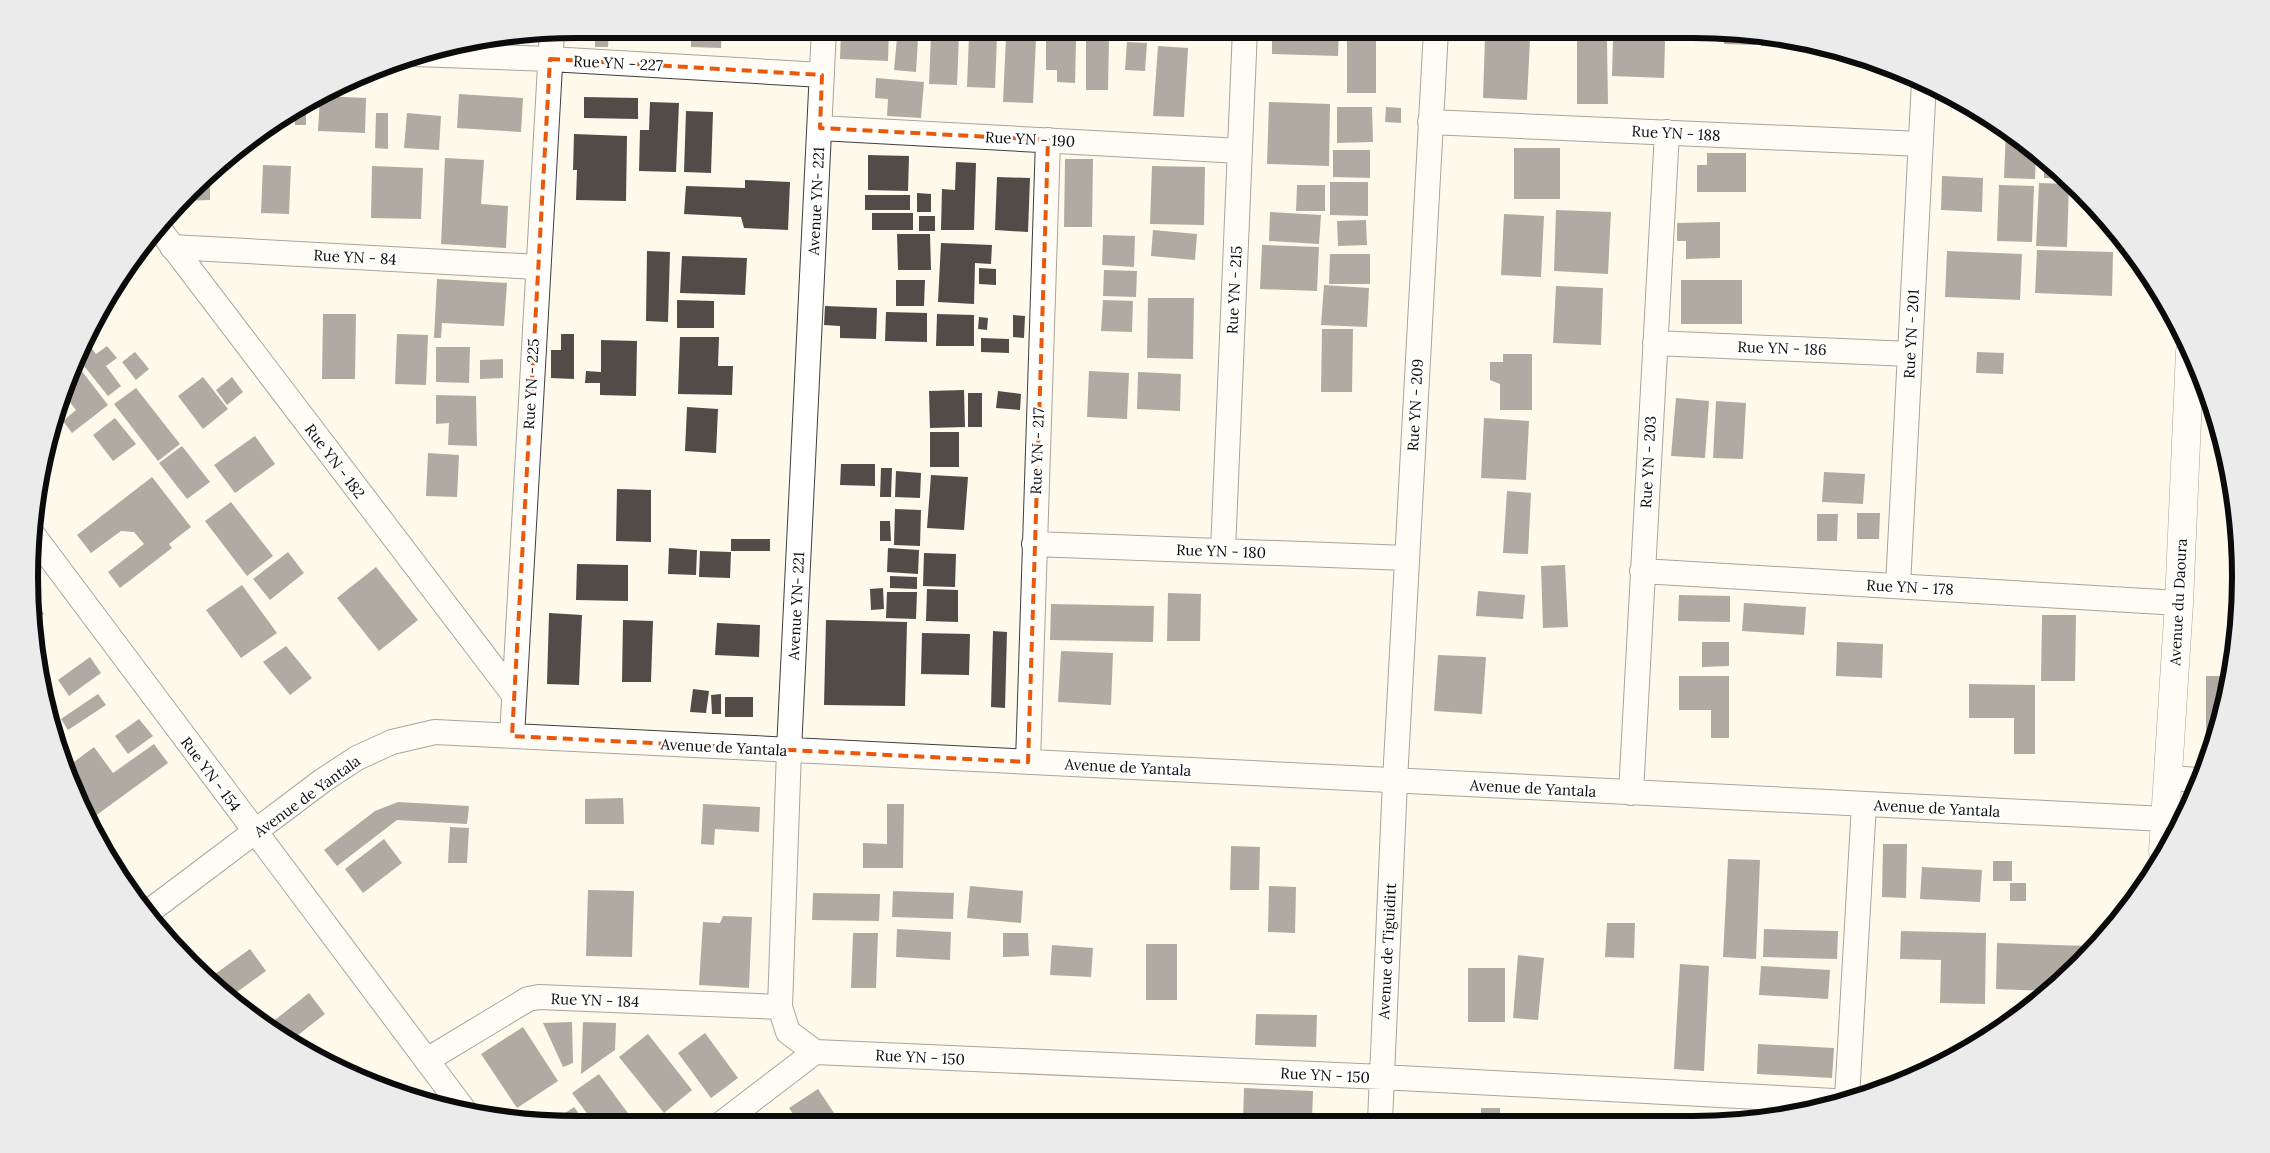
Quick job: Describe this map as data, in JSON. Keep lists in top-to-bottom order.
{
  "streets": {
    "street": [
      "Rue YN - 227",
      "Rue YN - 188",
      "Rue YN - 190",
      "Avenue YN- 221",
      "Rue YN - 84",
      "Rue YN - 215",
      "Rue YN - 201",
      "Rue YN - 186",
      "Rue YN - 225",
      "Rue YN - 209",
      "Rue YN - 217",
      "Rue YN - 182",
      "Rue YN - 203",
      "Rue YN - 180",
      "Rue YN - 178",
      "Avenue du Daoura",
      "Avenue de Yantala",
      "Rue YN - 154",
      "Avenue de Tiguiditt",
      "Rue YN - 184",
      "Rue YN - 150"
    ]
  },
  "crossings": [
    ["Rue YN - 227", "Avenue YN- 221"],
    ["Rue YN - 227", "Rue YN - 225"],
    ["Rue YN - 188", "Rue YN - 201"],
    ["Rue YN - 188", "Rue YN - 209"],
    ["Rue YN - 188", "Rue YN - 203"],
    ["Rue YN - 190", "Avenue YN- 221"],
    ["Rue YN - 190", "Rue YN - 215"],
    ["Rue YN - 190", "Rue YN - 217"],
    ["Avenue YN- 221", "Avenue de Yantala"],
    ["Avenue YN- 221", "Rue YN - 184"],
    ["Avenue YN- 221", "Rue YN - 150"],
    ["Rue YN - 84", "Rue YN - 225"],
    ["Rue YN - 84", "Rue YN - 182"],
    ["Rue YN - 215", "Rue YN - 180"],
    ["Rue YN - 201", "Rue YN - 186"],
    ["Rue YN - 201", "Rue YN - 178"],
    ["Rue YN - 186", "Rue YN - 203"],
    ["Rue YN - 225", "Rue YN - 182"],
    ["Rue YN - 225", "Avenue de Yantala"],
    ["Rue YN - 209", "Rue YN - 180"],
    ["Rue YN - 209", "Avenue de Yantala"],
    ["Rue YN - 209", "Avenue de Tiguiditt"],
    ["Rue YN - 217", "Rue YN - 180"],
    ["Rue YN - 217", "Avenue de Yantala"],
    ["Rue YN - 203", "Rue YN - 178"],
    ["Rue YN - 203", "Avenue de Yantala"],
    ["Rue YN - 178", "Avenue du Daoura"],
    ["Avenue du Daoura", "Avenue de Yantala"],
    ["Avenue de Yantala", "Rue YN - 154"],
    ["Avenue de Yantala", "Avenue de Tiguiditt"],
    ["Rue YN - 154", "Rue YN - 184"],
    ["Avenue de Tiguiditt", "Rue YN - 150"]
  ]
}
